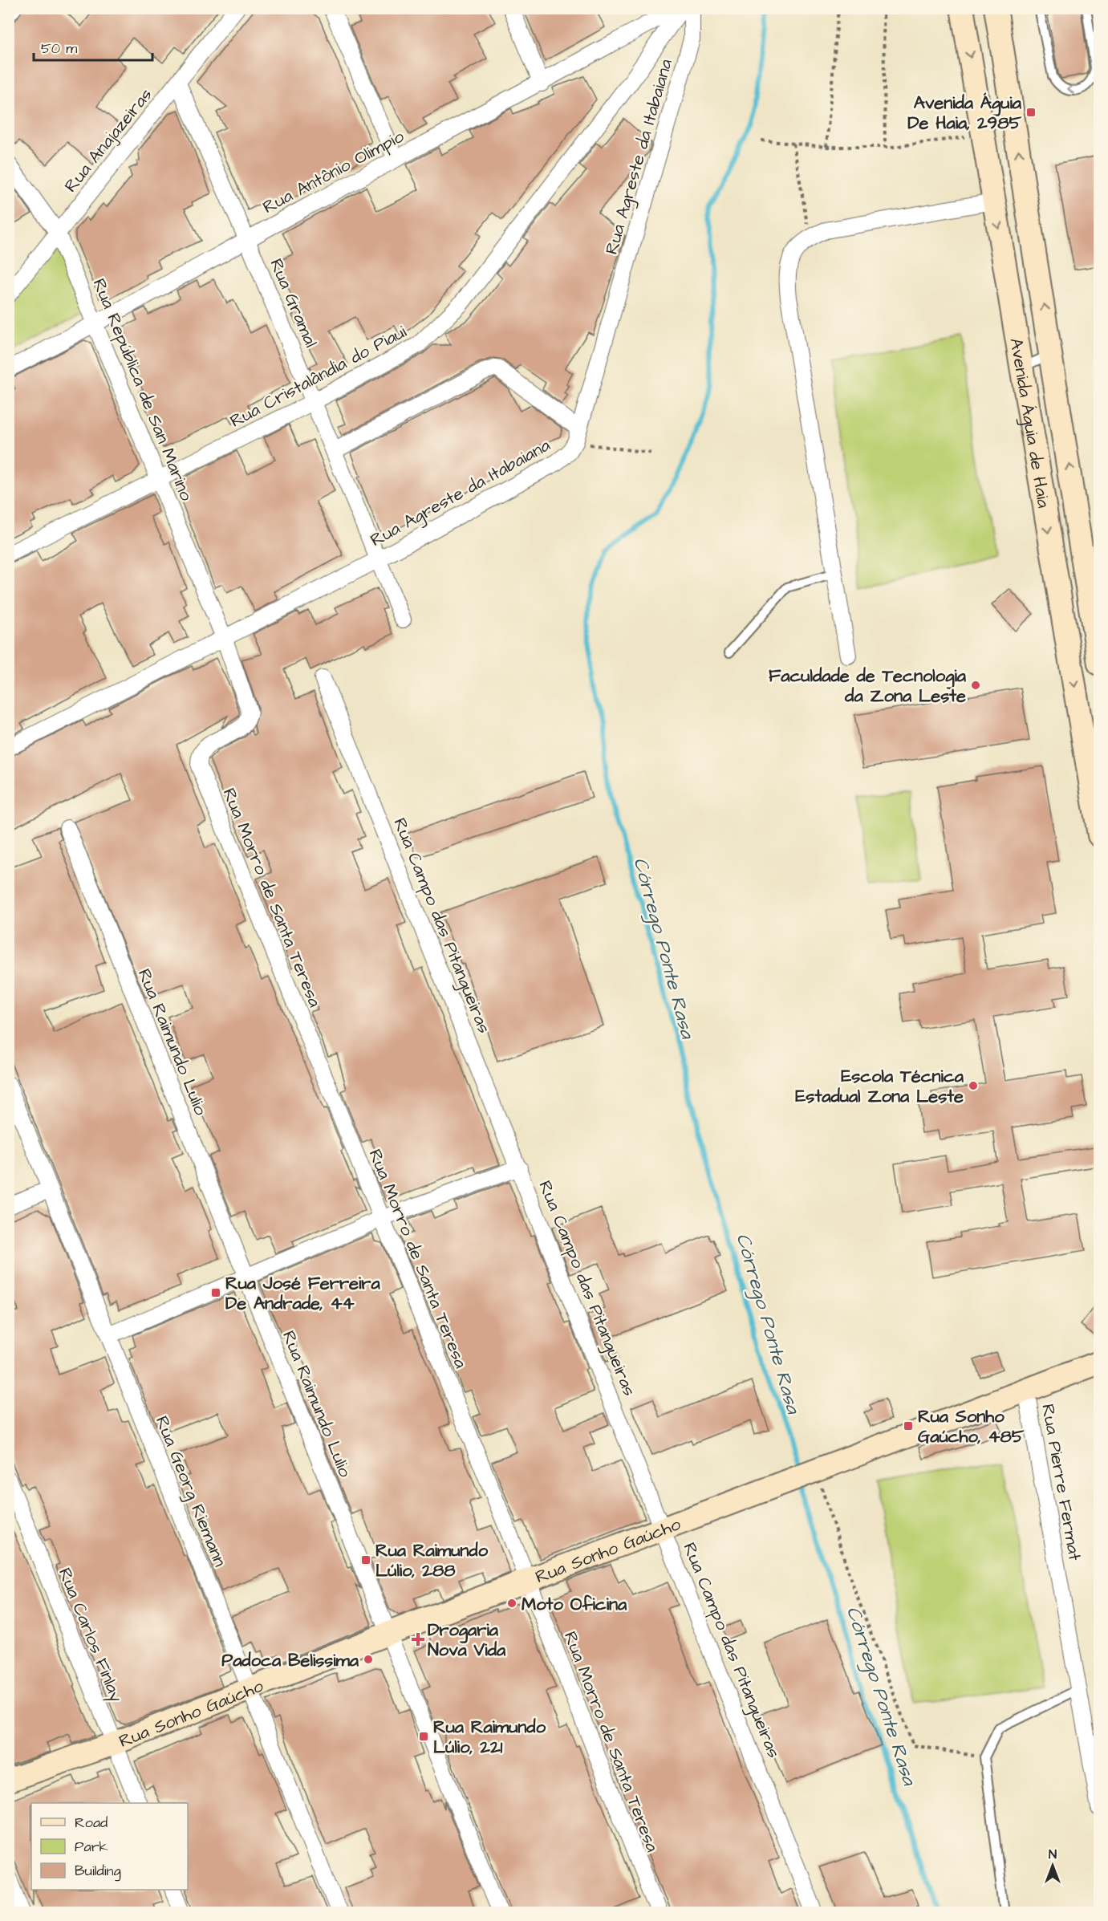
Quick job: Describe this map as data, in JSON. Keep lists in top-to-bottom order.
{
  "streets": {
    "main road": ["Avenida Águia de Haia", "Rua Sonho Gaúcho"],
    "street": [
      "Rua Anajazeiras",
      "Rua Agreste da Itabaiana",
      "Rua Antônio Olímpio",
      "Rua Gramal",
      "Rua Cristalândia do Piaui",
      "Rua República de San Marino",
      "Rua Morro de Santa Teresa",
      "Rua Campo das Pitangueiras",
      "Rua Raimundo Lulio",
      "Rua Pierre Fermat",
      "Rua Georg Riemann",
      "Rua Carlos Finlay"
    ]
  },
  "crossings": [
    ["Rua Anajazeiras", "Rua Gramal"],
    ["Rua Anajazeiras", "Rua República de San Marino"],
    ["Rua Agreste da Itabaiana", "Rua Gramal"],
    ["Rua Agreste da Itabaiana", "Rua República de San Marino"],
    ["Rua Agreste da Itabaiana", "Rua Morro de Santa Teresa"],
    ["Rua Antônio Olímpio", "Rua Gramal"],
    ["Rua Antônio Olímpio", "Rua República de San Marino"],
    ["Rua Gramal", "Rua Cristalândia do Piaui"],
    ["Rua Cristalândia do Piaui", "Rua República de San Marino"],
    ["Rua República de San Marino", "Rua Morro de Santa Teresa"],
    ["Rua Morro de Santa Teresa", "Rua Sonho Gaúcho"],
    ["Rua Campo das Pitangueiras", "Rua Sonho Gaúcho"],
    ["Rua Raimundo Lulio", "Rua Sonho Gaúcho"],
    ["Rua Pierre Fermat", "Rua Sonho Gaúcho"],
    ["Rua Georg Riemann", "Rua Sonho Gaúcho"],
    ["Rua Sonho Gaúcho", "Rua Carlos Finlay"]
  ],
  "water": ["Córrego Ponte Rasa"],
  "places": {
    "transit": [
      "Avenida Águia De Haia, 2985",
      "Rua José Ferreira De Andrade, 44",
      "Rua Sonho Gaúcho, 485",
      "Rua Raimundo Lúlio, 288",
      "Rua Raimundo Lúlio, 221"
    ],
    "other": [
      "Faculdade de Tecnologia da Zona Leste",
      "Escola Técnica Estadual Zona Leste",
      "Moto Oficina",
      "Padoca Belissima"
    ],
    "health": ["Drogaria Nova Vida"]
  },
  "legend": ["Road", "Park", "Building"],
  "scale_bar": "50 m",
  "north": "top"
}
